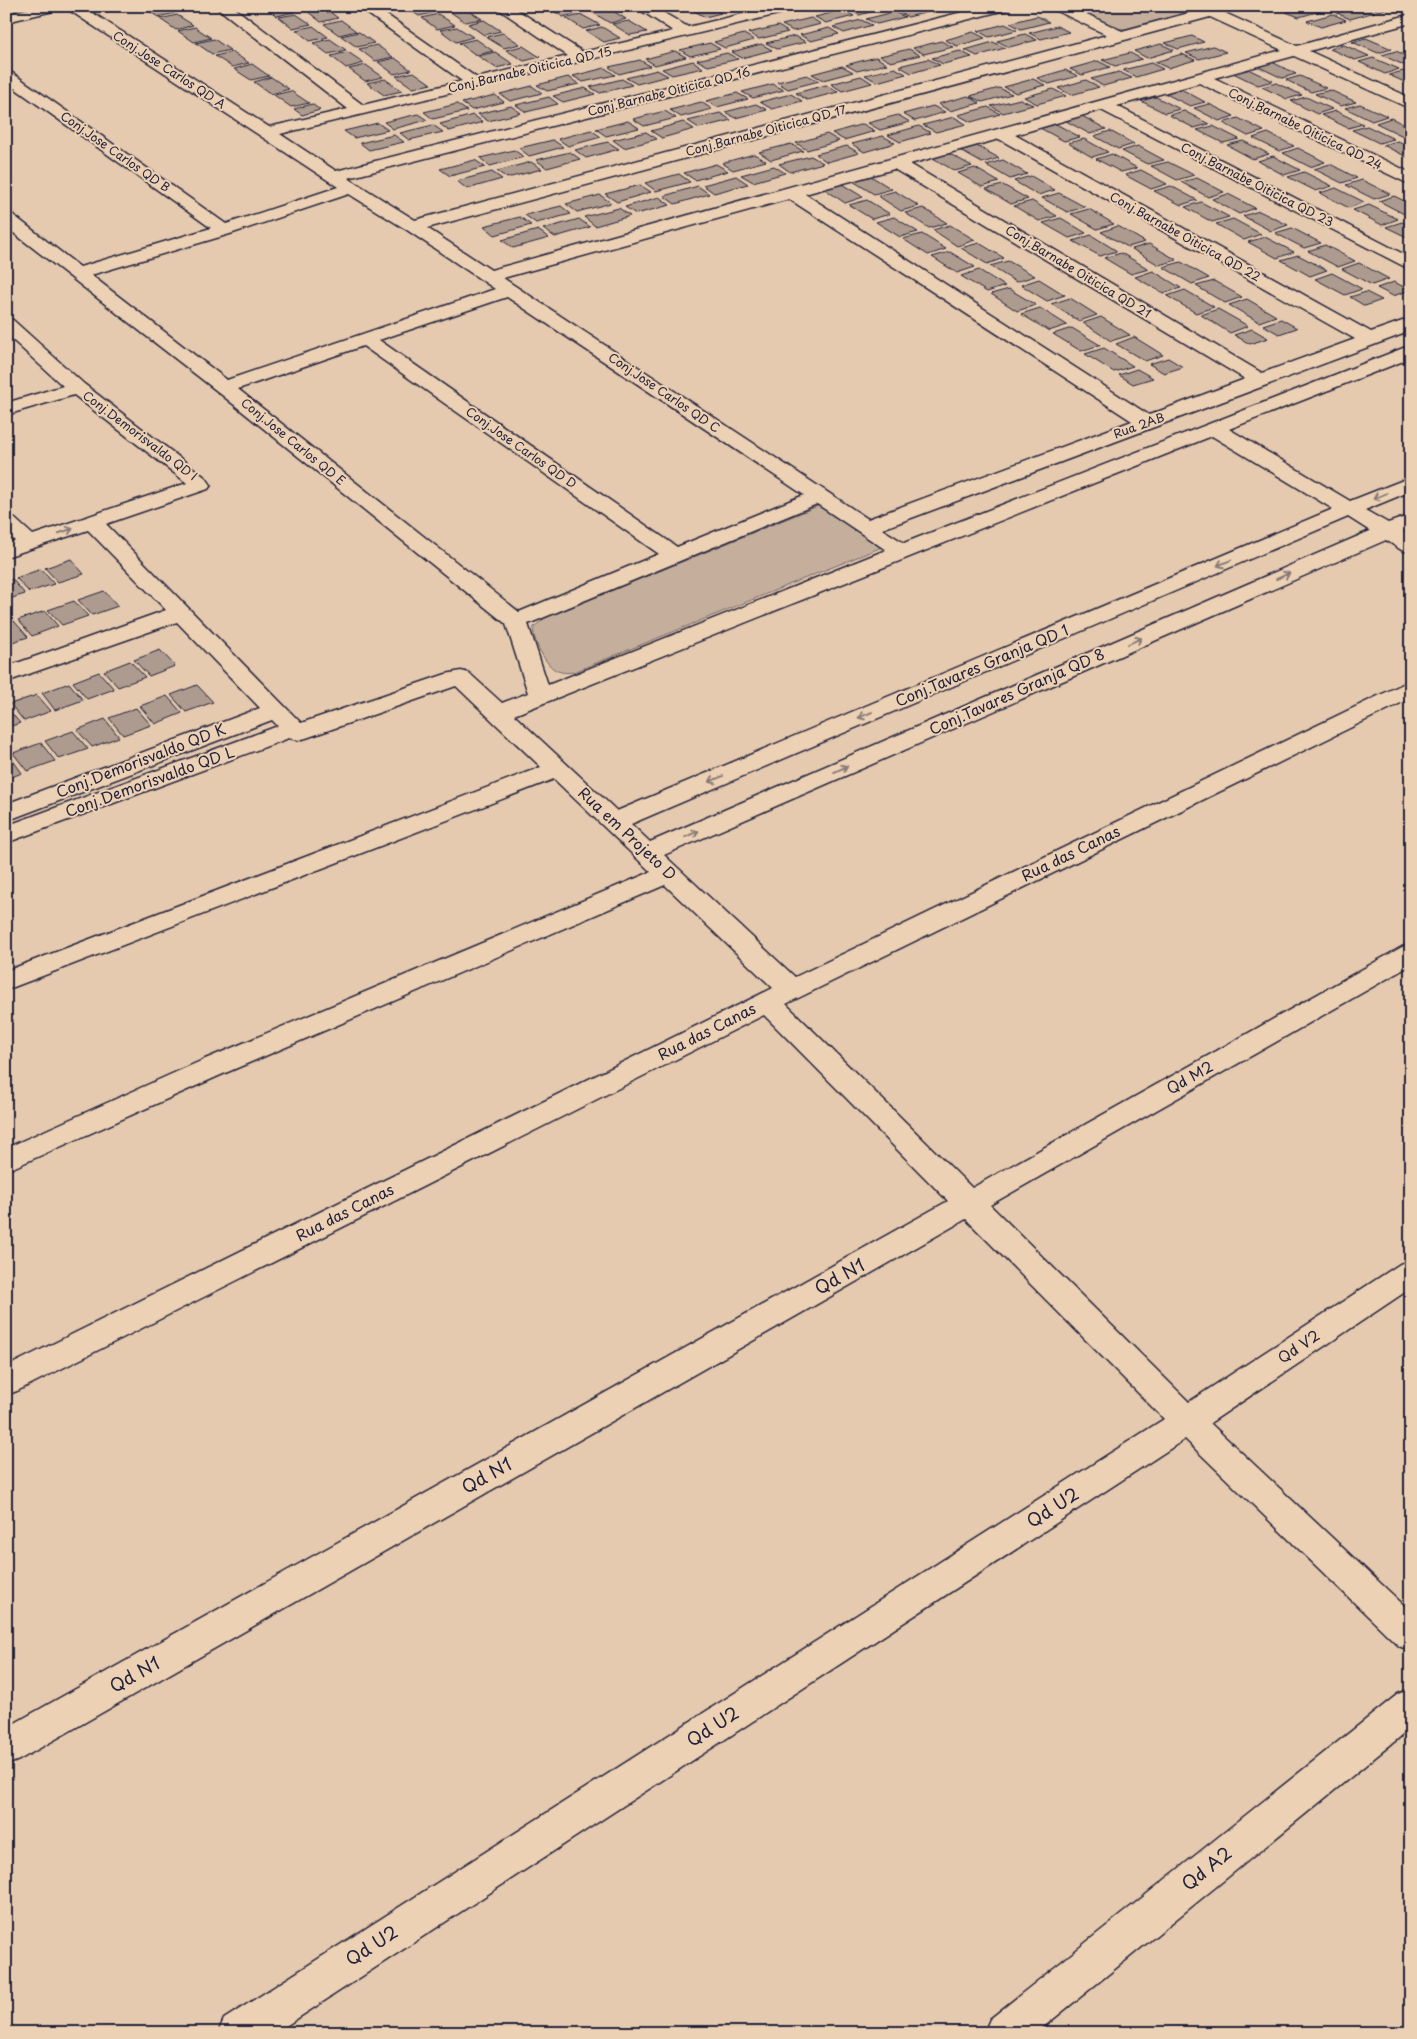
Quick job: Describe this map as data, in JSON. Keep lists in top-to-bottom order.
{
  "streets": {
    "street": [
      "Conj.Jose Carlos QD A",
      "Conj.Barnabe Oiticica QD 15",
      "Conj.Barnabe Oiticica QD 16",
      "Conj.Barnabe Oiticica QD 24",
      "Conj.Barnabe Oiticica QD 17",
      "Conj.Jose Carlos QD B",
      "Conj.Barnabe Oiticica QD 23",
      "Conj.Barnabe Oiticica QD 22",
      "Conj.Barnabe Oiticica QD 21",
      "Conj.Jose Carlos QD C",
      "Rua 2AB",
      "Conj.Demorisvaldo QD I",
      "Conj.Jose Carlos QD E",
      "Conj.Jose Carlos QD D",
      "Conj.Tavares Granja QD 1",
      "Conj.Tavares Granja QD 8",
      "Conj.Demorisvaldo QD K",
      "Conj.Demorisvaldo QD L",
      "Rua em Projeto D",
      "Rua das Canas",
      "Qd M2",
      "Qd N1",
      "Qd V2",
      "Qd U2",
      "Qd A2"
    ]
  },
  "crossings": [
    ["Conj.Jose Carlos QD A", "Conj.Barnabe Oiticica QD 15"],
    ["Conj.Jose Carlos QD A", "Conj.Barnabe Oiticica QD 16"],
    ["Conj.Jose Carlos QD A", "Conj.Barnabe Oiticica QD 17"],
    ["Conj.Jose Carlos QD A", "Conj.Jose Carlos QD C"],
    ["Conj.Barnabe Oiticica QD 17", "Conj.Jose Carlos QD C"],
    ["Conj.Barnabe Oiticica QD 22", "Rua 2AB"],
    ["Conj.Barnabe Oiticica QD 21", "Rua 2AB"],
    ["Conj.Jose Carlos QD C", "Rua 2AB"],
    ["Conj.Tavares Granja QD 1", "Rua em Projeto D"],
    ["Conj.Tavares Granja QD 8", "Rua em Projeto D"],
    ["Conj.Demorisvaldo QD L", "Rua em Projeto D"],
    ["Rua em Projeto D", "Rua das Canas"],
    ["Rua em Projeto D", "Qd M2"],
    ["Rua em Projeto D", "Qd N1"],
    ["Rua em Projeto D", "Qd V2"],
    ["Rua em Projeto D", "Qd U2"],
    ["Qd M2", "Qd N1"],
    ["Qd V2", "Qd U2"]
  ]
}
